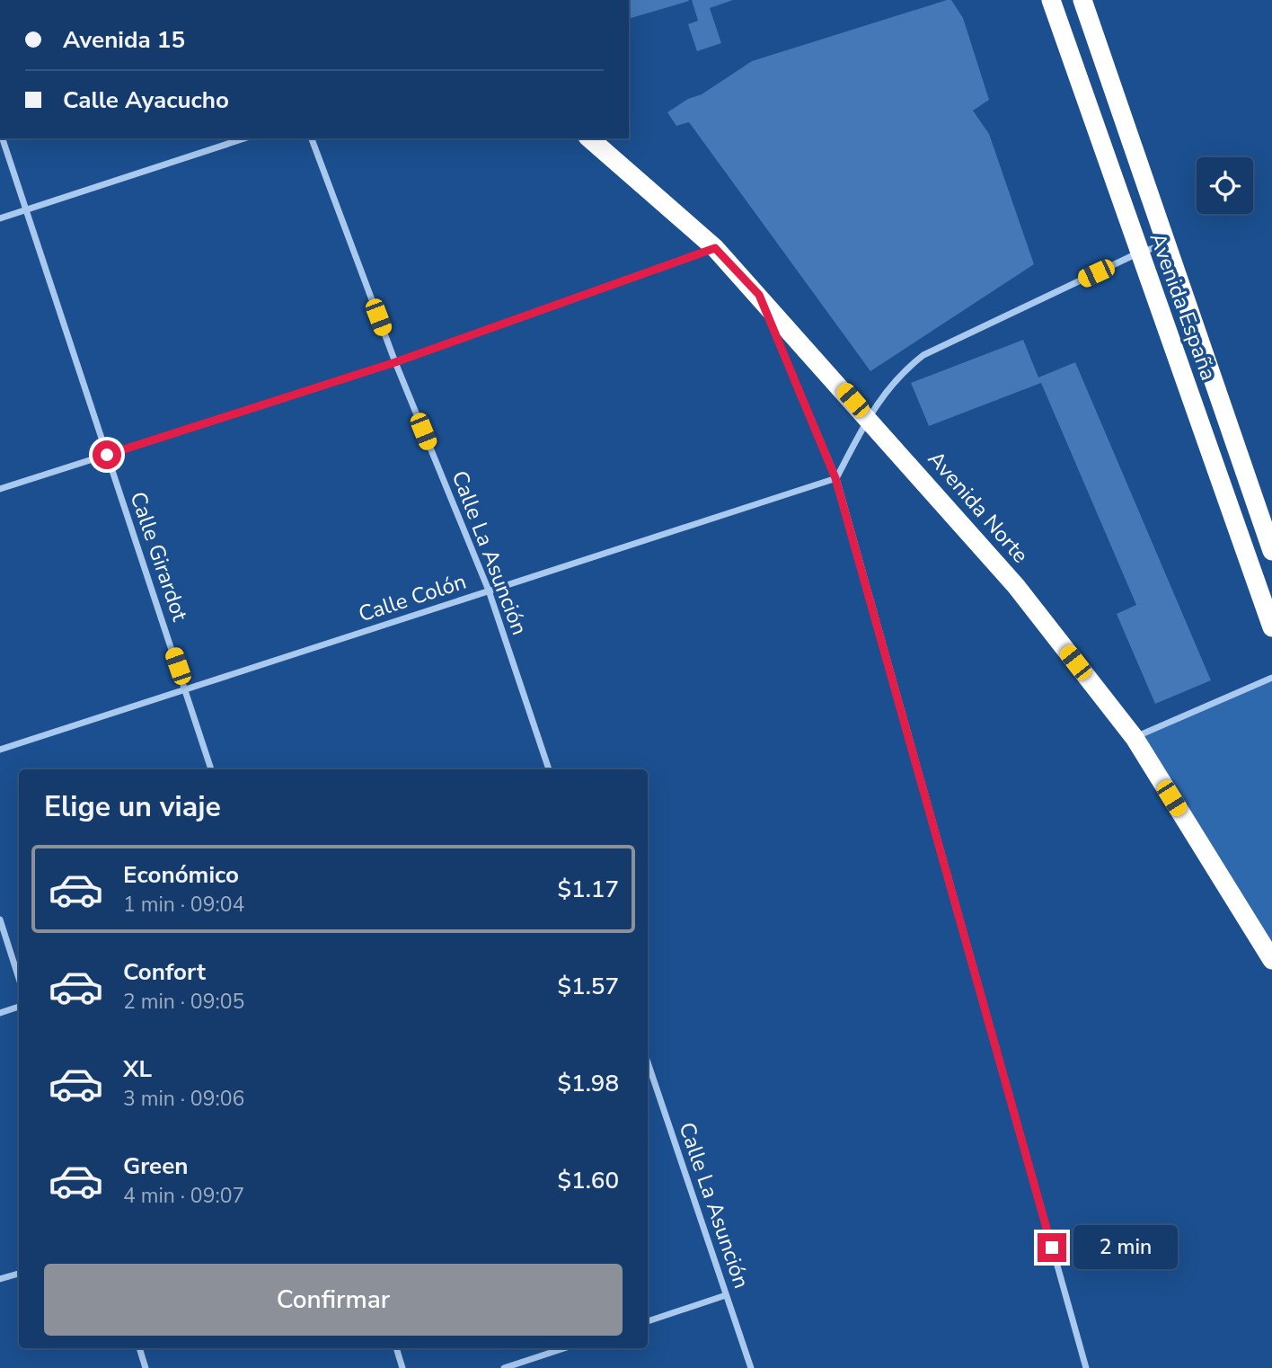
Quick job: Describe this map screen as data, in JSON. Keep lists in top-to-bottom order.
{
  "streets": {
    "highway": ["Avenida España", "Avenida Norte"],
    "street": ["Calle La Asunción", "Calle Girardot", "Calle Colón"]
  },
  "crossings": [
    ["Calle La Asunción", "Calle Colón"],
    ["Calle Girardot", "Calle Colón"]
  ],
  "page": {
    "banner": ["Avenida 15", "Calle Ayacucho"],
    "heading": "Elige un viaje",
    "list": [
      {
        "name": "Económico",
        "note": "1 min · 09:04",
        "value": "$1.17"
      },
      {
        "name": "Confort",
        "note": "2 min · 09:05",
        "value": "$1.57"
      },
      {
        "name": "XL",
        "note": "3 min · 09:06",
        "value": "$1.98"
      },
      {
        "name": "Green",
        "note": "4 min · 09:07",
        "value": "$1.60"
      }
    ],
    "bubble": "2 min",
    "buttons": "Confirmar"
  }
}
